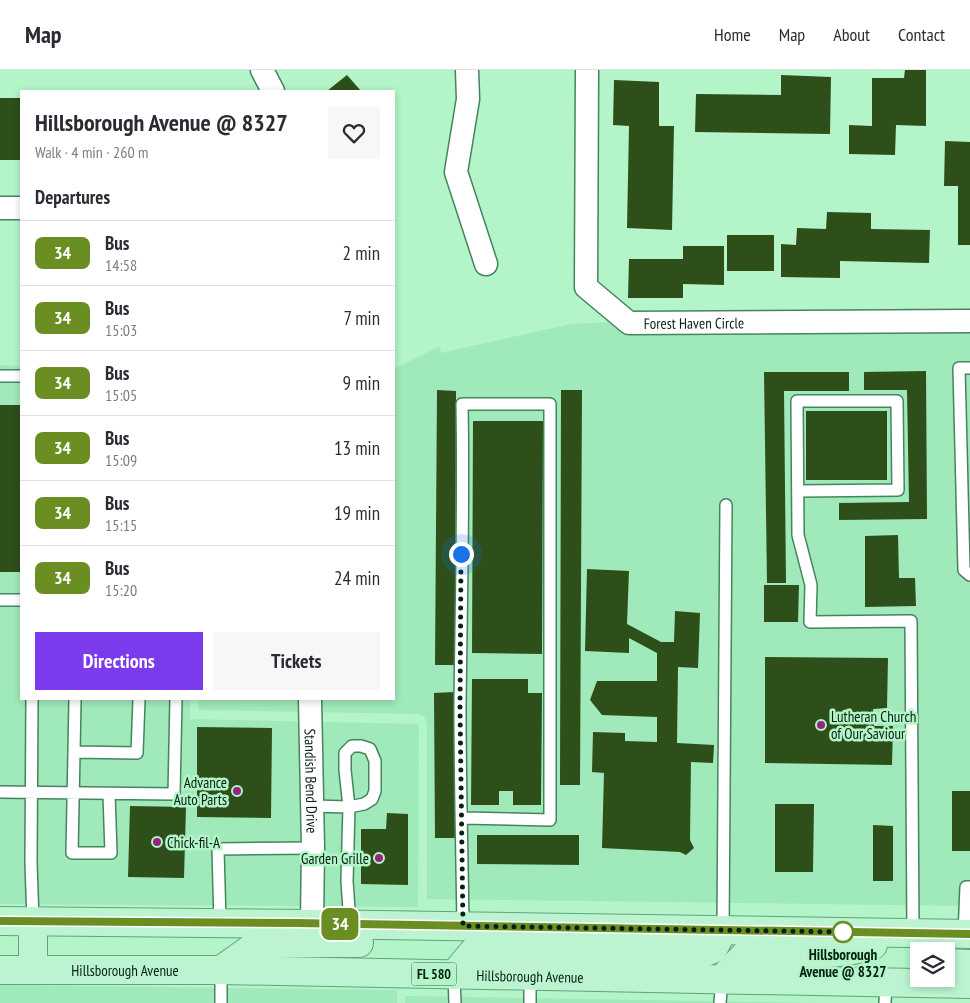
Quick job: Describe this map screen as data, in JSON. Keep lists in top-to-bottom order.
{
  "streets": {
    "main road": ["Hillsborough Avenue", "FL 580"],
    "street": ["Forest Haven Circle", "Standish Bend Drive"]
  },
  "places": [
    "Lutheran Church of Our Saviour",
    "Advance Auto Parts",
    "Chick-fil-A",
    "Garden Grille",
    "Hillsborough Avenue @ 8327"
  ],
  "lines": ["bus line 34"],
  "page": {
    "header": "Map",
    "nav": [
      "Home",
      "Map",
      "About",
      "Contact"
    ],
    "on_map": "34",
    "heading": [
      ["Hillsborough Avenue @ 8327", "Walk · 4 min · 260 m"],
      "Departures"
    ],
    "list": [
      {
        "mark": "34",
        "name": "Bus",
        "note": "14:58",
        "value": "2 min"
      },
      {
        "mark": "34",
        "name": "Bus",
        "note": "15:03",
        "value": "7 min"
      },
      {
        "mark": "34",
        "name": "Bus",
        "note": "15:05",
        "value": "9 min"
      },
      {
        "mark": "34",
        "name": "Bus",
        "note": "15:09",
        "value": "13 min"
      },
      {
        "mark": "34",
        "name": "Bus",
        "note": "15:15",
        "value": "19 min"
      },
      {
        "mark": "34",
        "name": "Bus",
        "note": "15:20",
        "value": "24 min"
      }
    ],
    "buttons": ["Directions", "Tickets"]
  }
}
